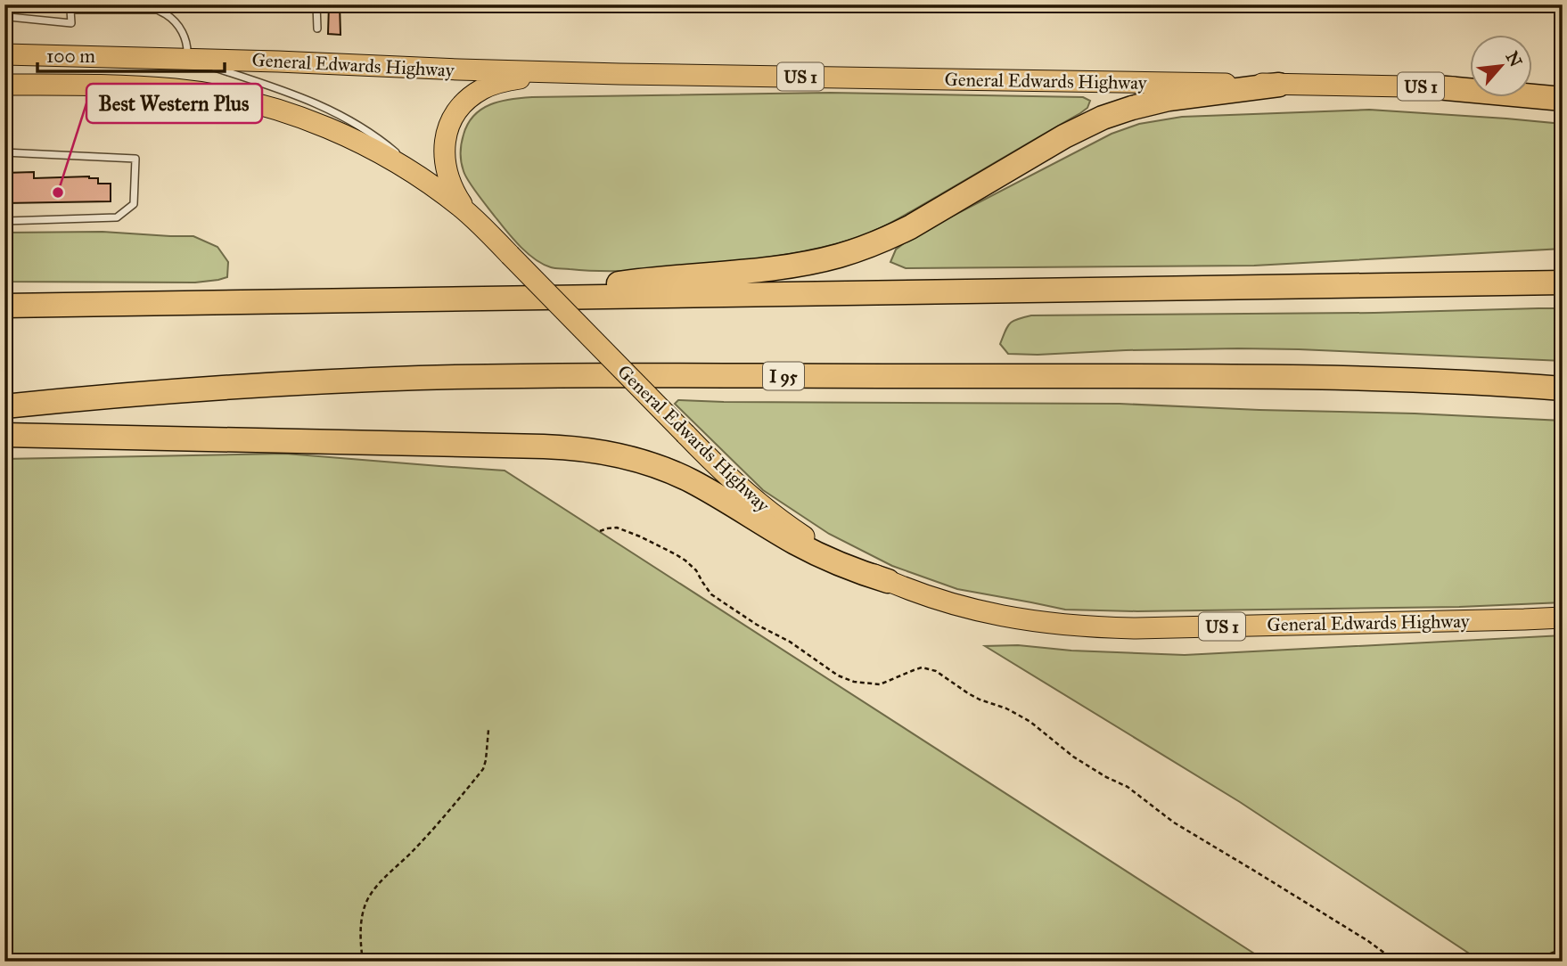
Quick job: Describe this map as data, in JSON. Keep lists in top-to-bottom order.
{
  "streets": {
    "highway": ["I 95"],
    "main road": ["General Edwards Highway", "US 1"]
  },
  "places": ["Best Western Plus"],
  "scale_bar": "100 m",
  "north": "top right"
}
